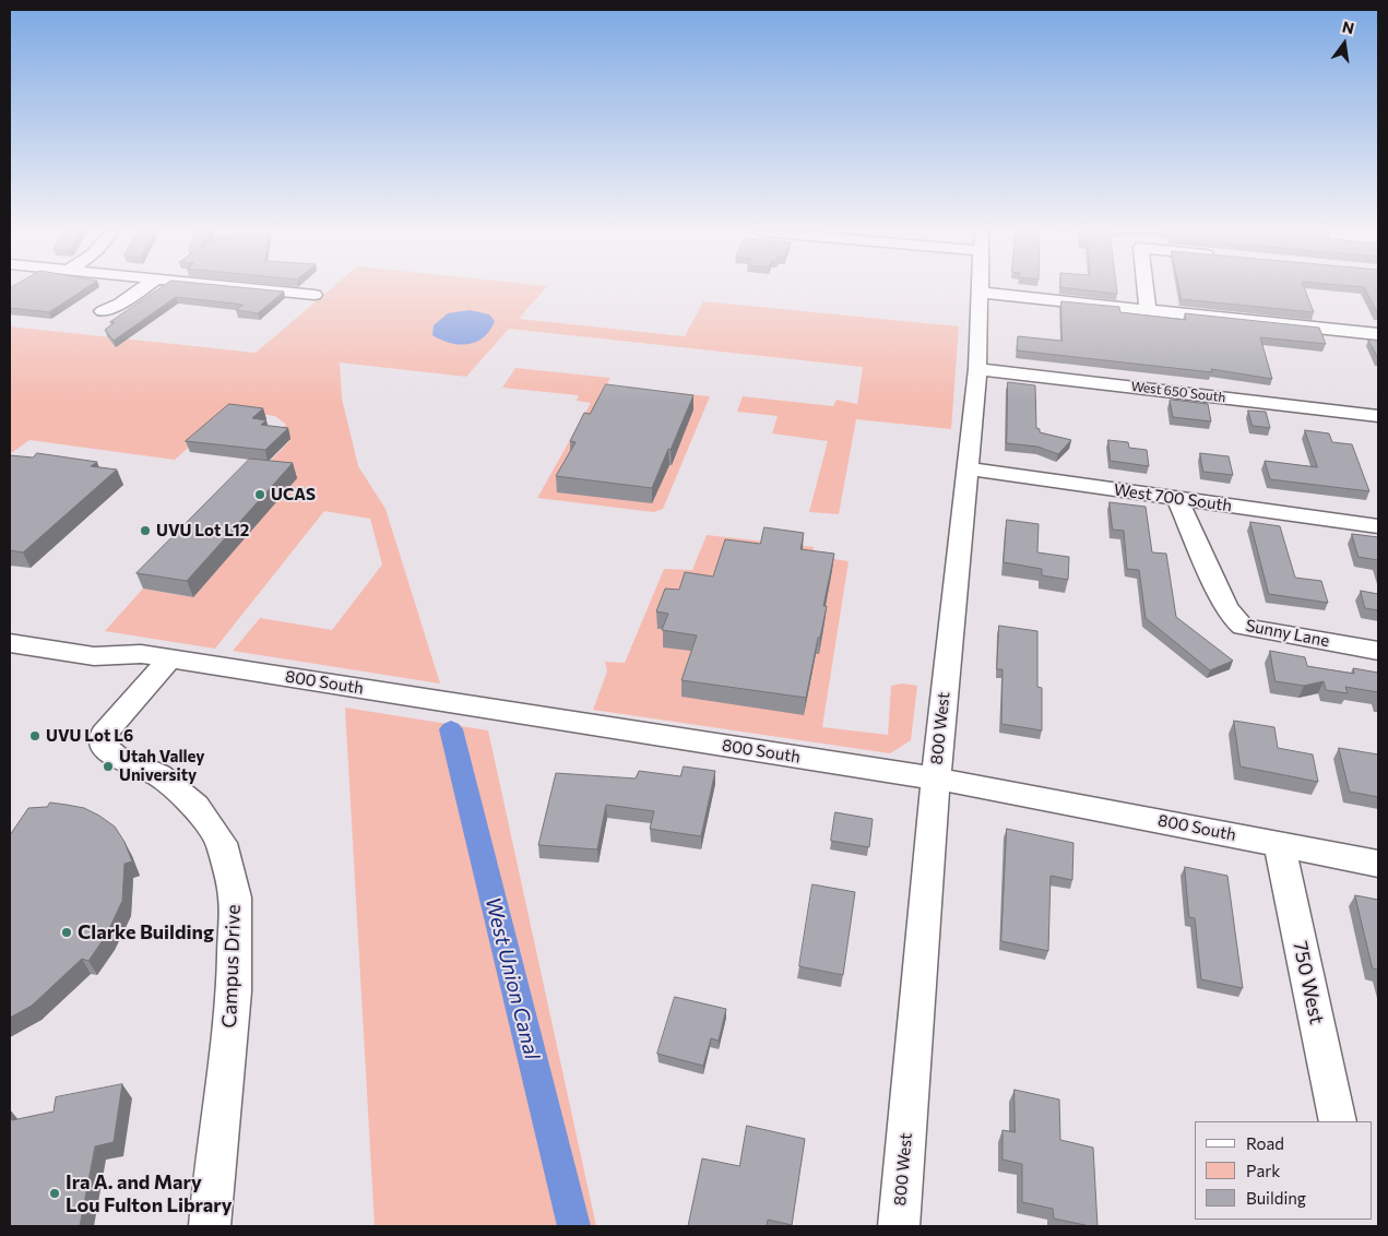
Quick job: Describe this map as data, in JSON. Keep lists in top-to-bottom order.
{
  "streets": {
    "street": [
      "West 650 South",
      "West 700 South",
      "Sunny Lane",
      "800 South",
      "800 West",
      "Campus Drive",
      "750 West"
    ]
  },
  "crossings": [
    ["West 650 South", "800 West"],
    ["West 700 South", "Sunny Lane"],
    ["West 700 South", "800 West"],
    ["800 South", "800 West"],
    ["800 South", "Campus Drive"],
    ["800 South", "750 West"]
  ],
  "water": ["West Union Canal"],
  "places": [
    "UCAS",
    "UVU Lot L12",
    "UVU Lot L6",
    "Utah Valley University",
    "Clarke Building",
    "Ira A. and Mary Lou Fulton Library"
  ],
  "legend": ["Road", "Park", "Building"],
  "north": "top"
}
